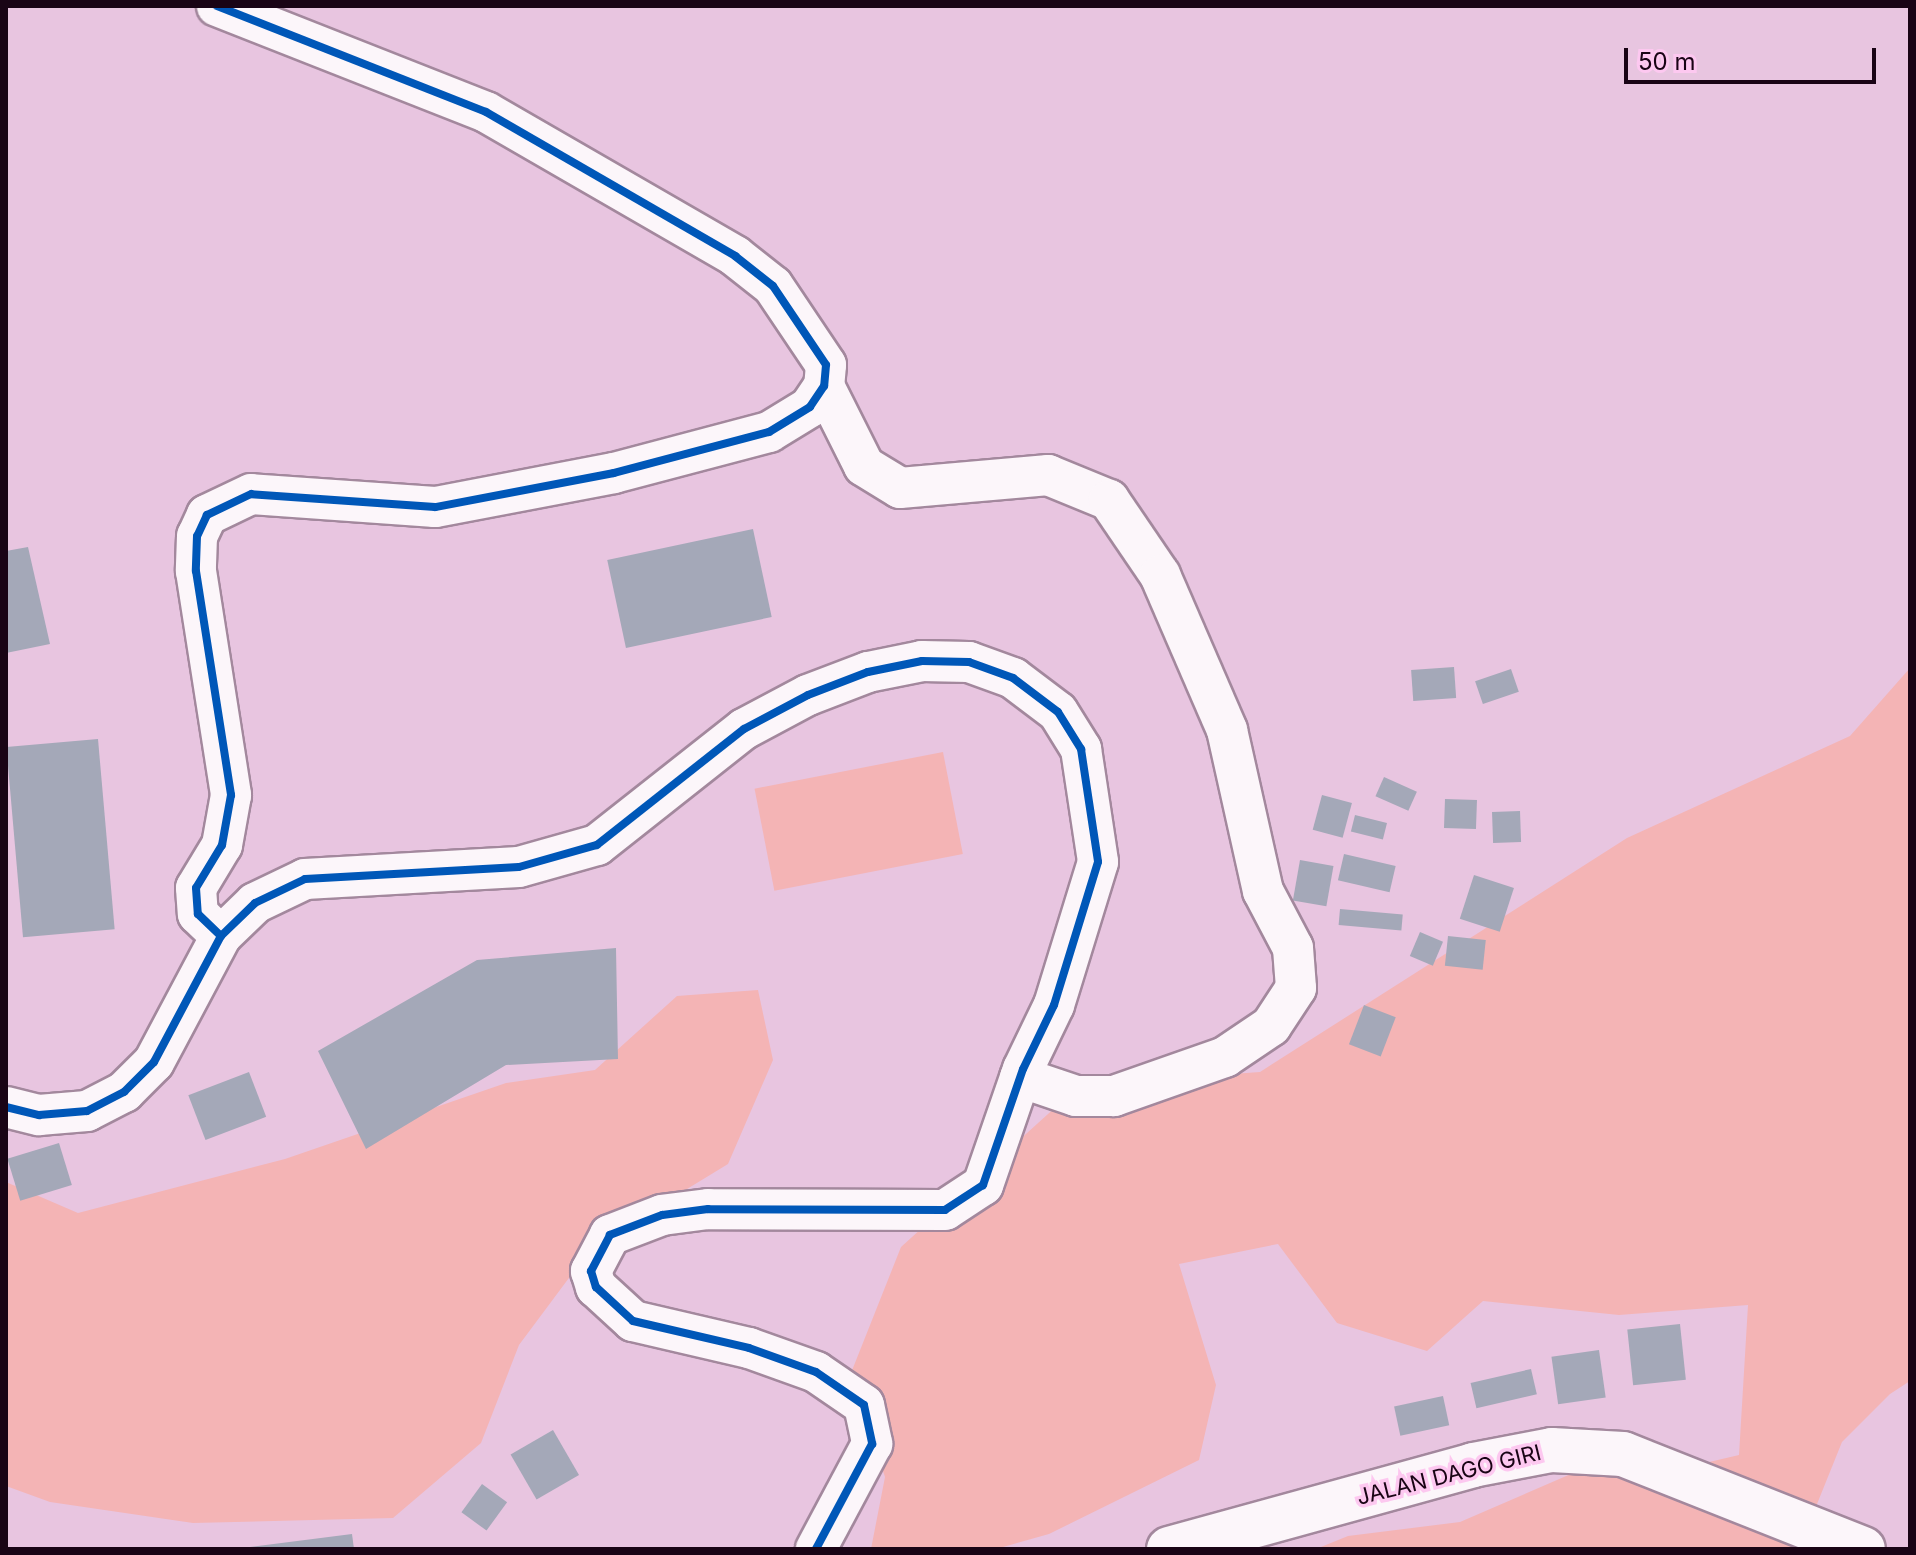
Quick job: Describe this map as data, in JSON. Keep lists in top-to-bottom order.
{
  "streets": {
    "main road": ["JALAN DAGO GIRI"]
  },
  "scale_bar": "50 m"
}
